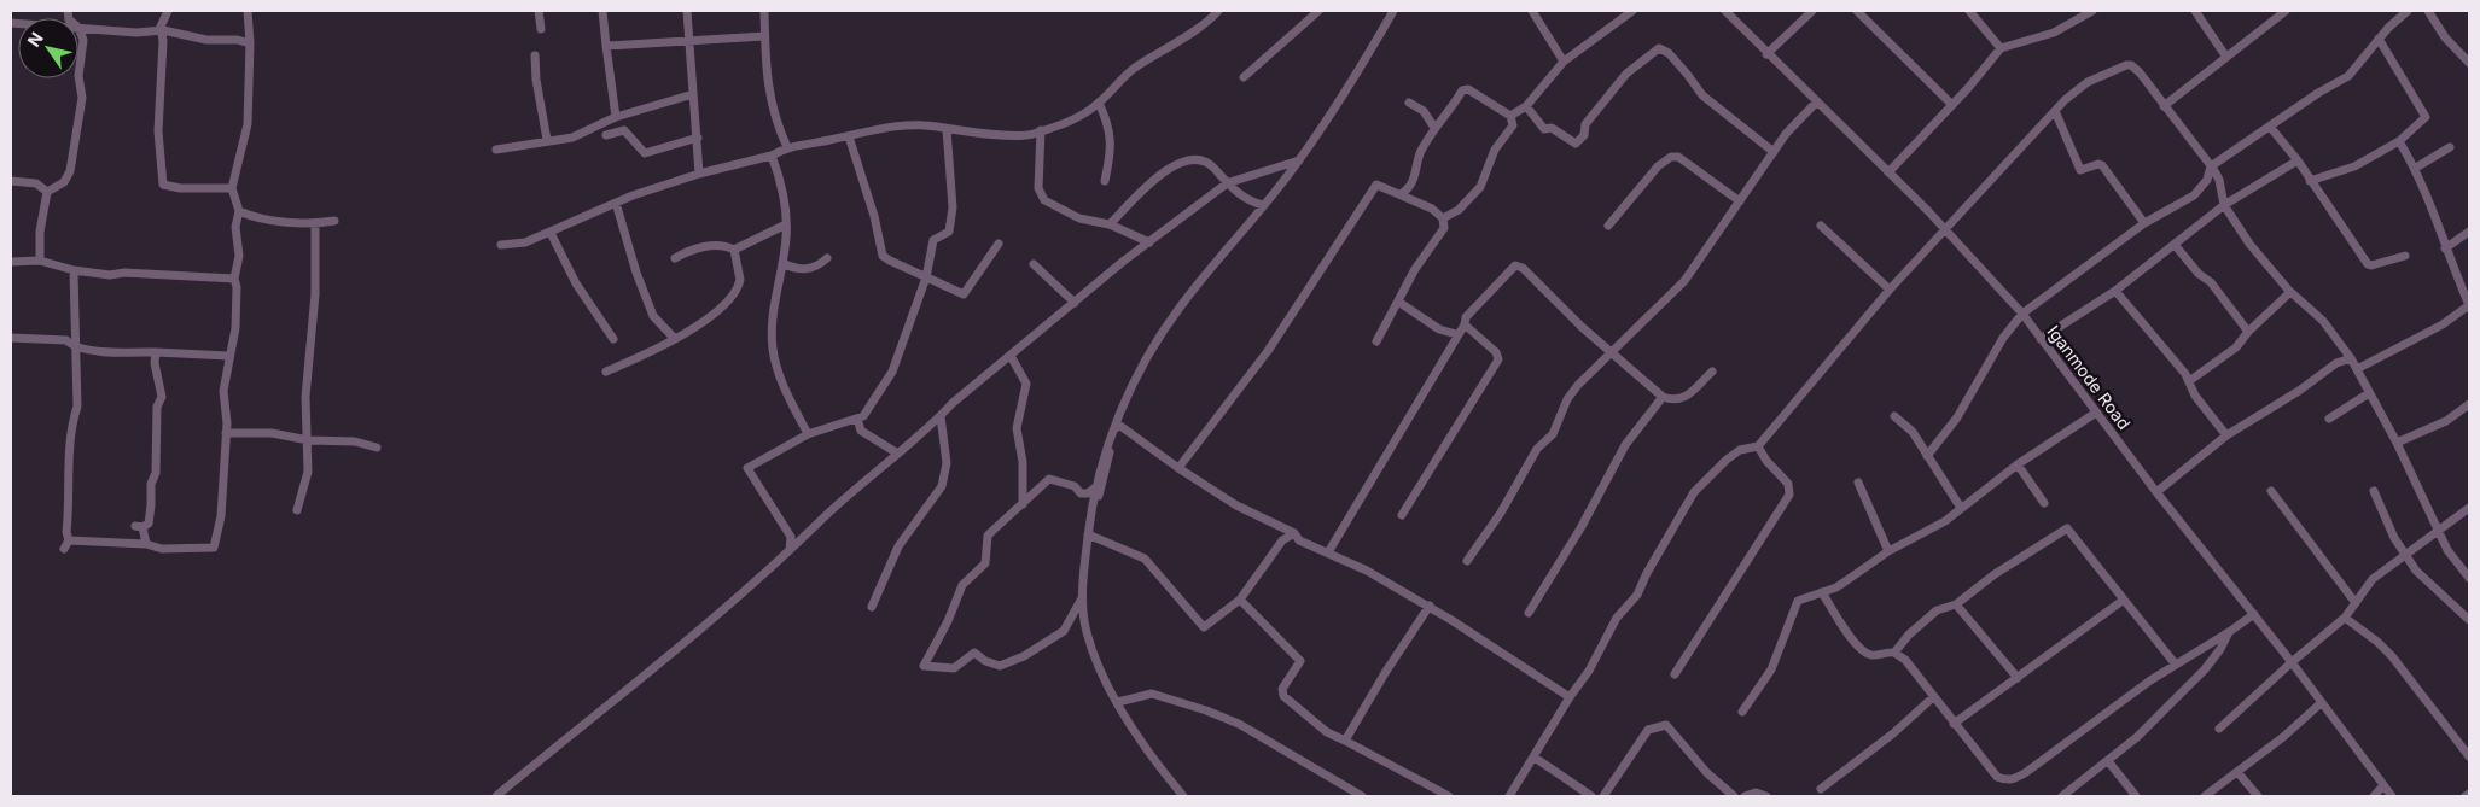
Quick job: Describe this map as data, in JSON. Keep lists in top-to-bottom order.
{
  "streets": {
    "street": ["Iganmode Road"]
  },
  "north": "top left"
}
